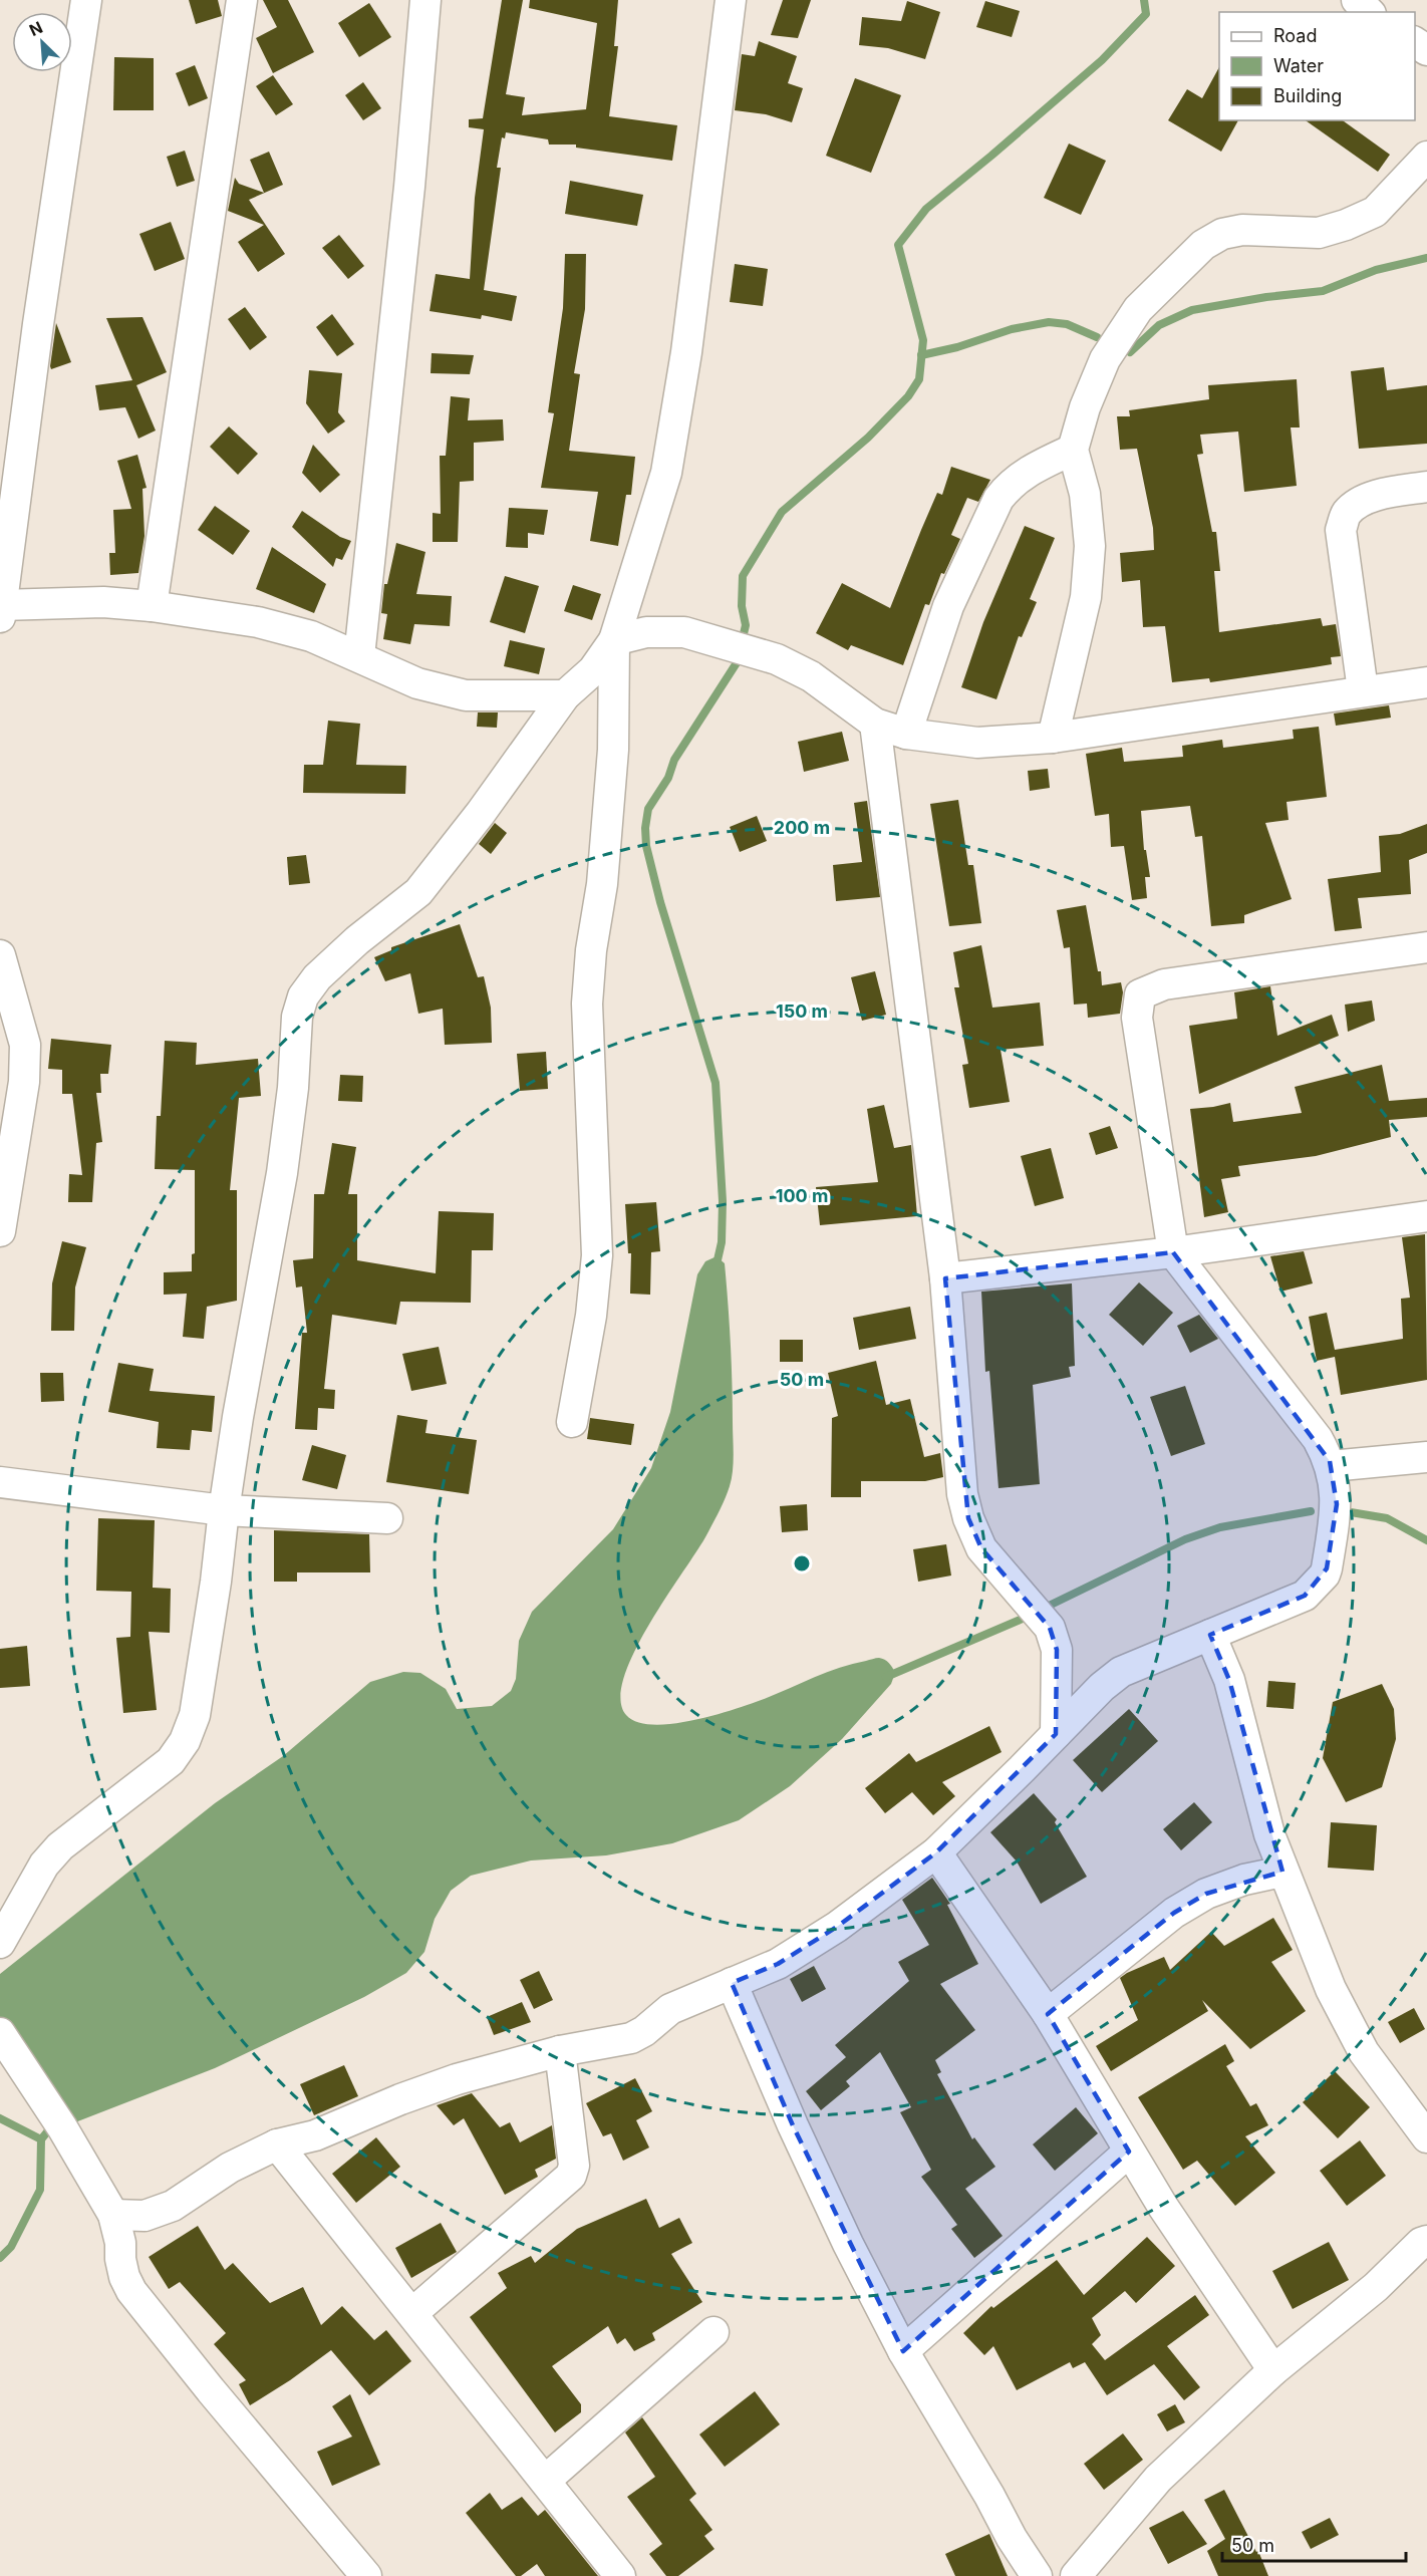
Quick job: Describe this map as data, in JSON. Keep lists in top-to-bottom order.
{
  "legend": ["Road", "Water", "Building"],
  "scale_bar": "50 m",
  "north": "top left",
  "rings": [
    "200 m",
    "150 m",
    "100 m",
    "50 m"
  ]
}
